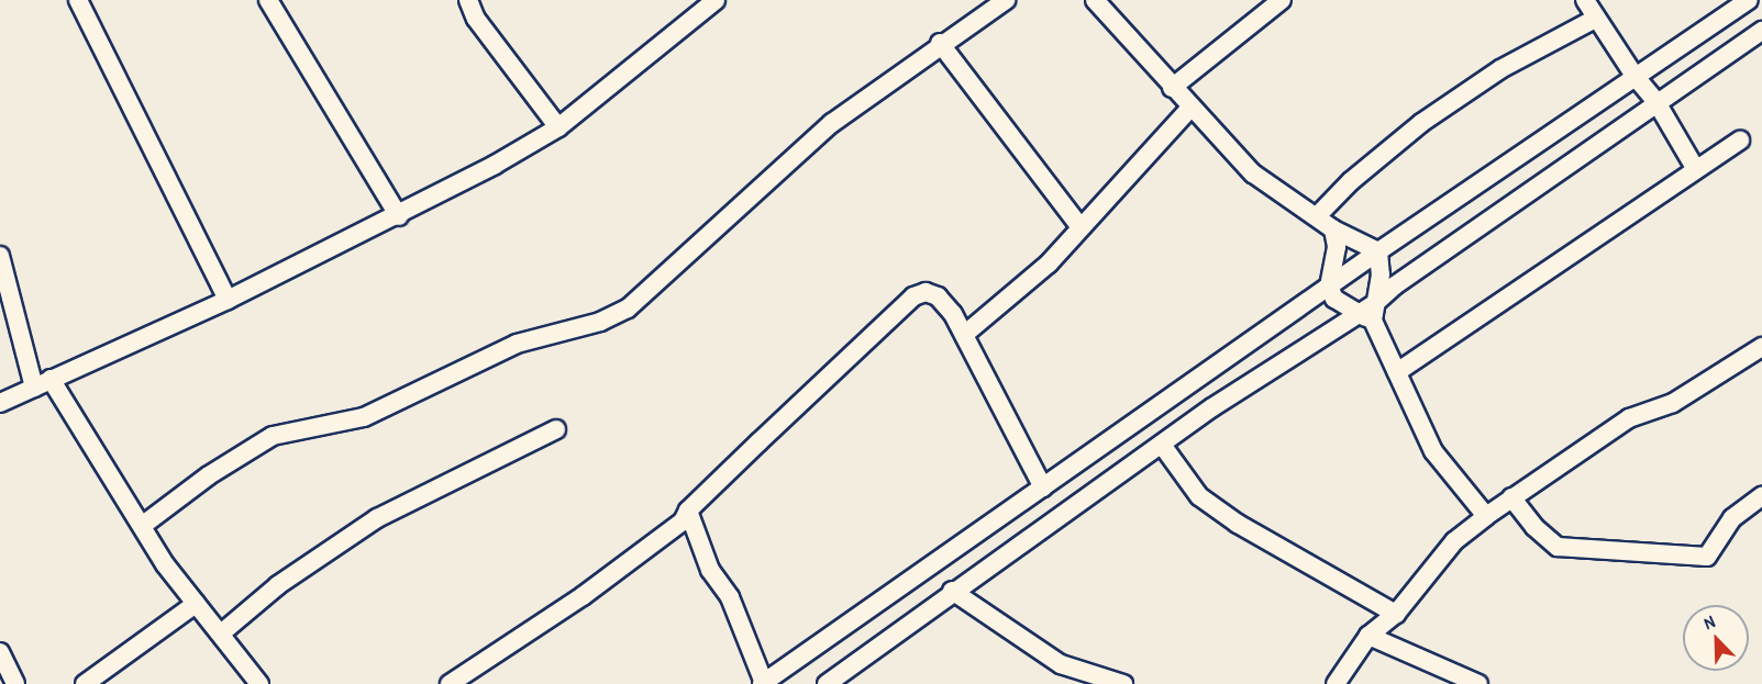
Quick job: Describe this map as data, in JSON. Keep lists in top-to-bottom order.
{
  "north": "top left"
}
